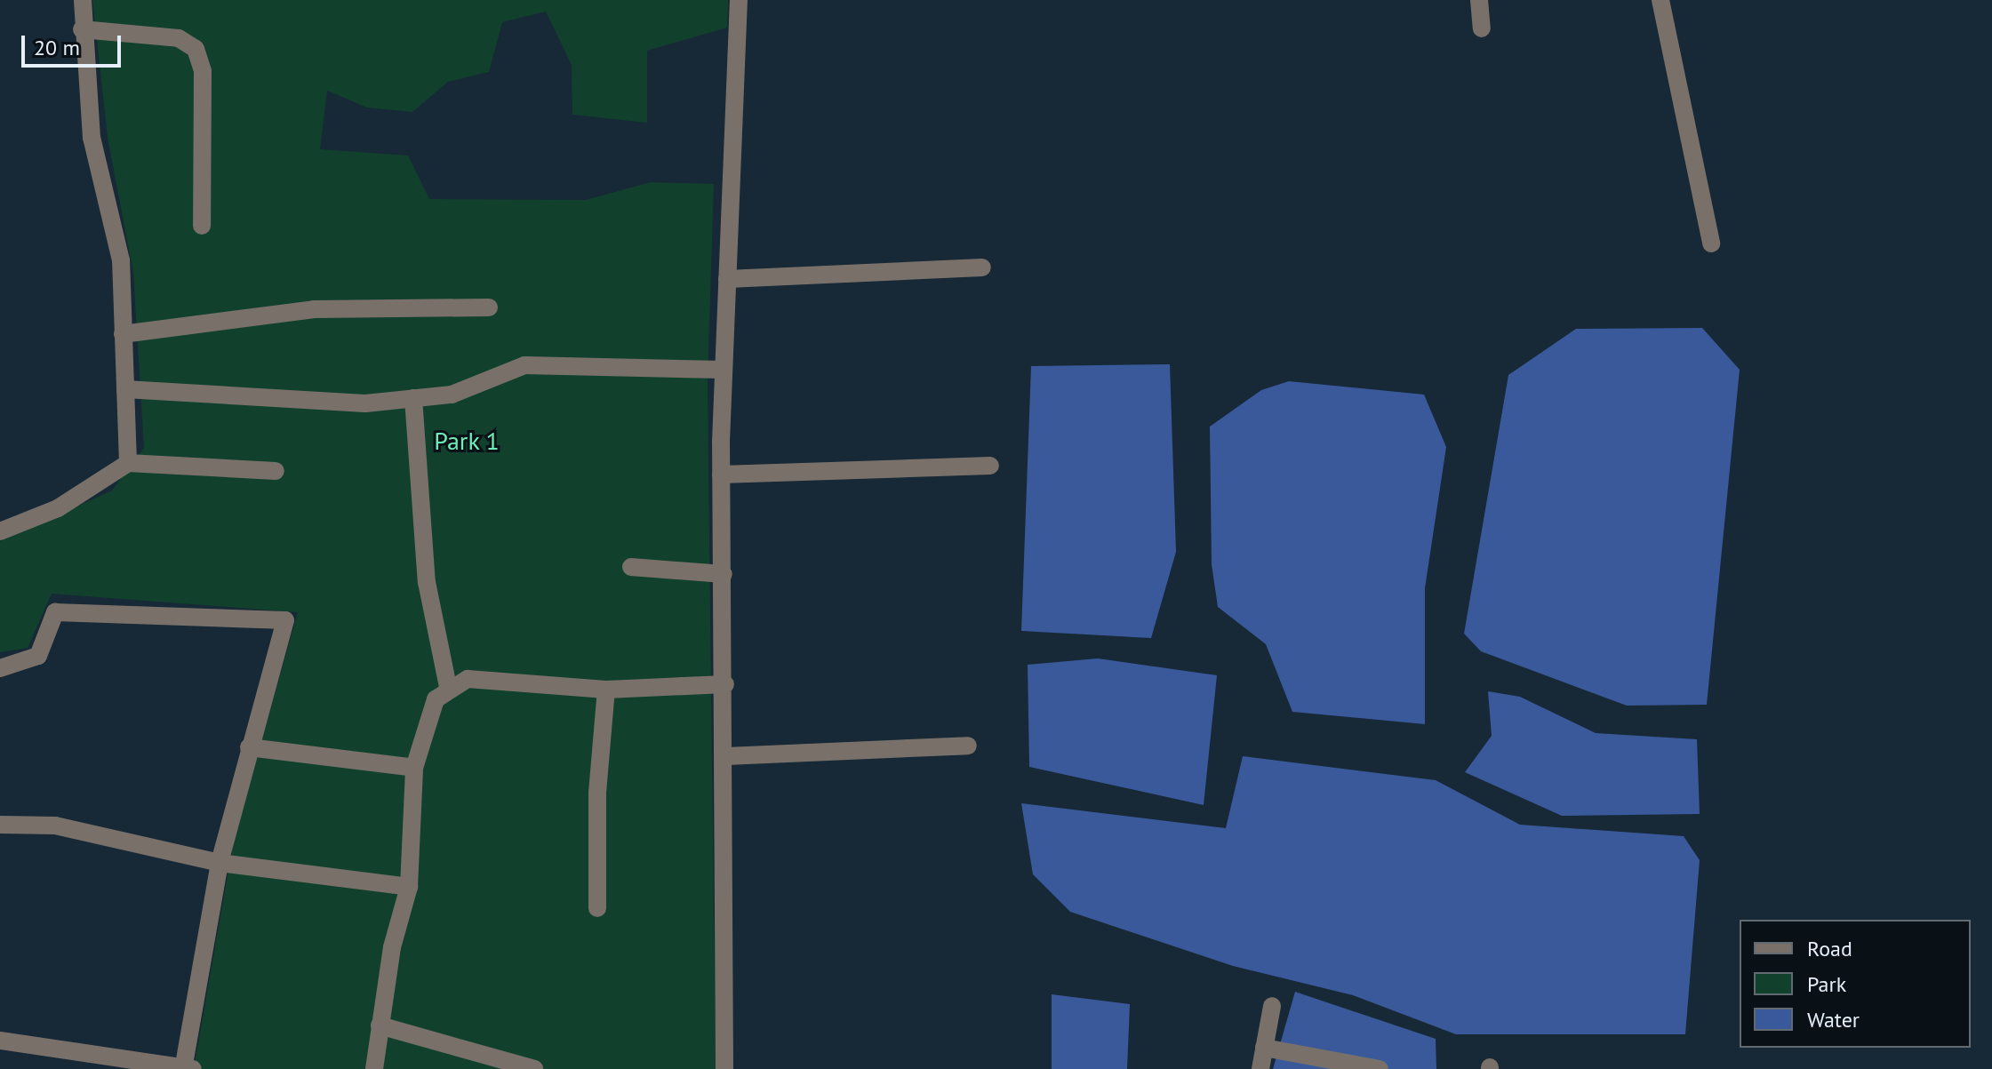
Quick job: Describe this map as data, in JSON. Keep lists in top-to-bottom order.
{
  "parks": ["Park 1"],
  "legend": ["Road", "Park", "Water"],
  "scale_bar": "20 m"
}
